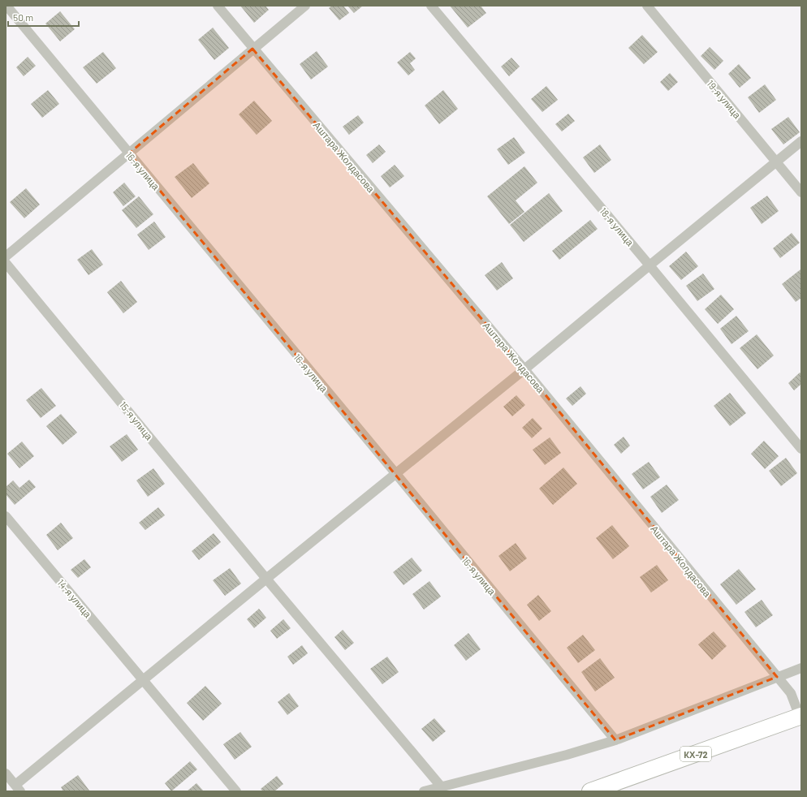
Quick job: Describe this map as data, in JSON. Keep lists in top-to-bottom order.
{
  "streets": {
    "main road": ["КХ-72"],
    "street": [
      "19-я улица",
      "Аштара Жолдасова",
      "16-я улица",
      "18-я улица",
      "15-я улица",
      "14-я улица"
    ]
  },
  "crossings": [
    ["Аштара Жолдасова", "КХ-72"]
  ],
  "scale_bar": "50 m"
}
